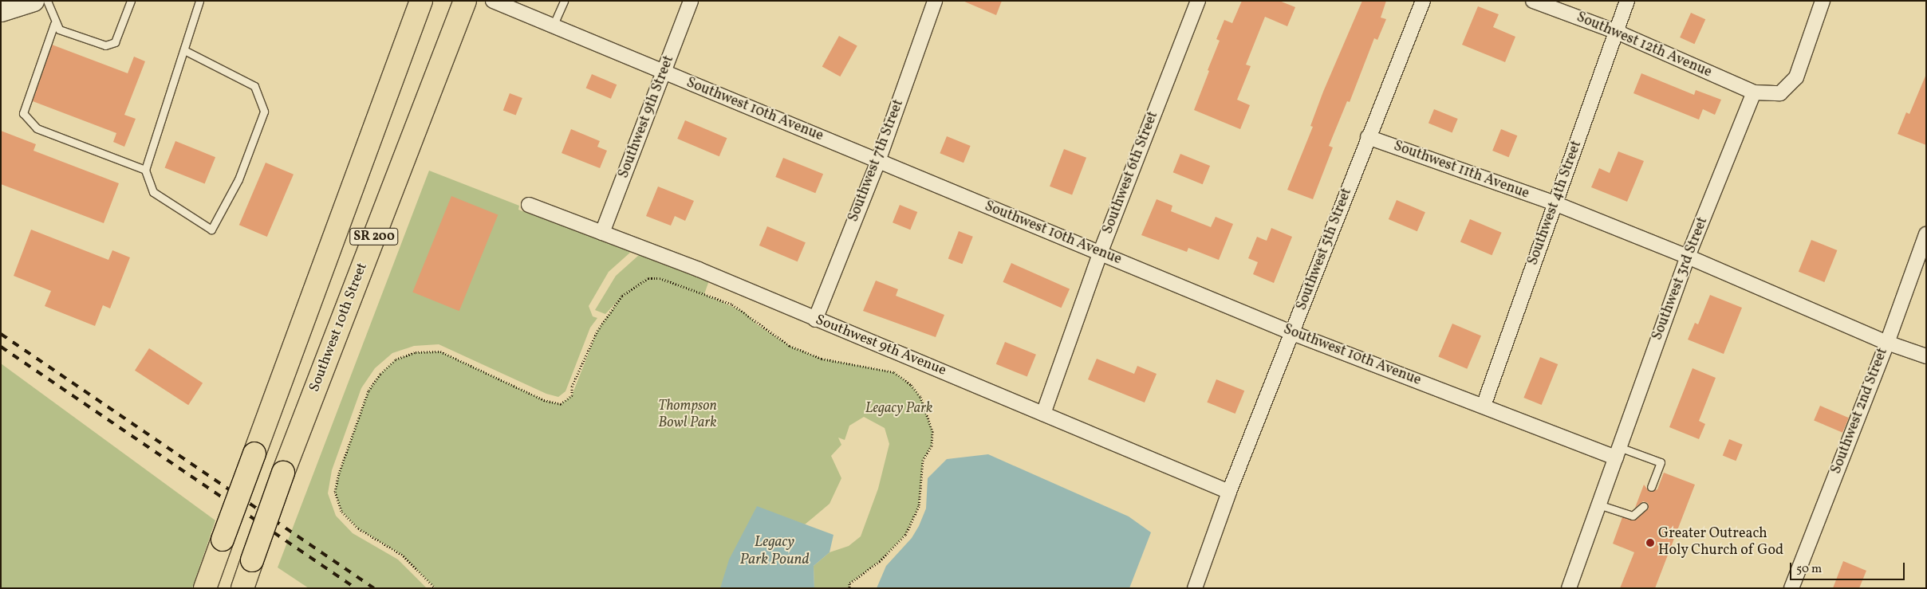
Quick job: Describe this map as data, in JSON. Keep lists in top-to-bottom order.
{
  "streets": {
    "main road": ["SR 200", "Southwest 10th Street"],
    "street": [
      "Southwest 12th Avenue",
      "Southwest 10th Avenue",
      "Southwest 9th Street",
      "Southwest 7th Street",
      "Southwest 11th Avenue",
      "Southwest 6th Street",
      "Southwest 4th Street",
      "Southwest 5th Street",
      "Southwest 3rd Street",
      "Southwest 9th Avenue",
      "Southwest 2nd Street"
    ]
  },
  "crossings": [
    ["Southwest 12th Avenue", "Southwest 4th Street"],
    ["Southwest 12th Avenue", "Southwest 3rd Street"],
    ["Southwest 10th Avenue", "Southwest 9th Street"],
    ["Southwest 10th Avenue", "Southwest 7th Street"],
    ["Southwest 10th Avenue", "Southwest 6th Street"],
    ["Southwest 10th Avenue", "Southwest 4th Street"],
    ["Southwest 10th Avenue", "Southwest 5th Street"],
    ["Southwest 10th Avenue", "Southwest 3rd Street"],
    ["Southwest 9th Street", "Southwest 9th Avenue"],
    ["Southwest 7th Street", "Southwest 9th Avenue"],
    ["Southwest 11th Avenue", "Southwest 4th Street"],
    ["Southwest 11th Avenue", "Southwest 5th Street"],
    ["Southwest 11th Avenue", "Southwest 3rd Street"],
    ["Southwest 11th Avenue", "Southwest 2nd Street"],
    ["Southwest 6th Street", "Southwest 9th Avenue"],
    ["Southwest 5th Street", "Southwest 9th Avenue"]
  ],
  "water": ["Legacy Park Pound"],
  "parks": ["Thompson Bowl Park", "Legacy Park"],
  "places": ["Greater Outreach Holy Church of God"],
  "scale_bar": "50 m"
}
